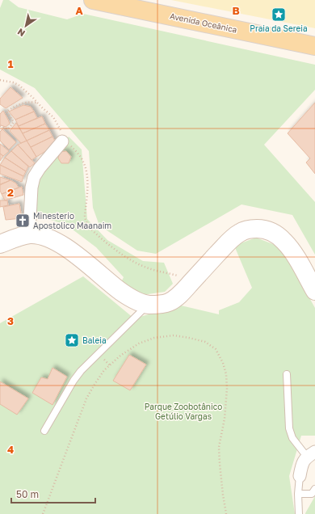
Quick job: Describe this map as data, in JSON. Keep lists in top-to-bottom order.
{
  "streets": {
    "main road": ["Avenida Oceânica"]
  },
  "parks": ["Parque Zoobotânico Getúlio Vargas"],
  "places": {
    "place": ["Praia da Sereia", "Baleia"],
    "church": ["Minesterio Apostolico Maanaim"]
  },
  "scale_bar": "50 m",
  "north": "bottom left",
  "grid": {
    "columns": ["A", "B"],
    "rows": [
      "1",
      "2",
      "3",
      "4"
    ]
  }
}
